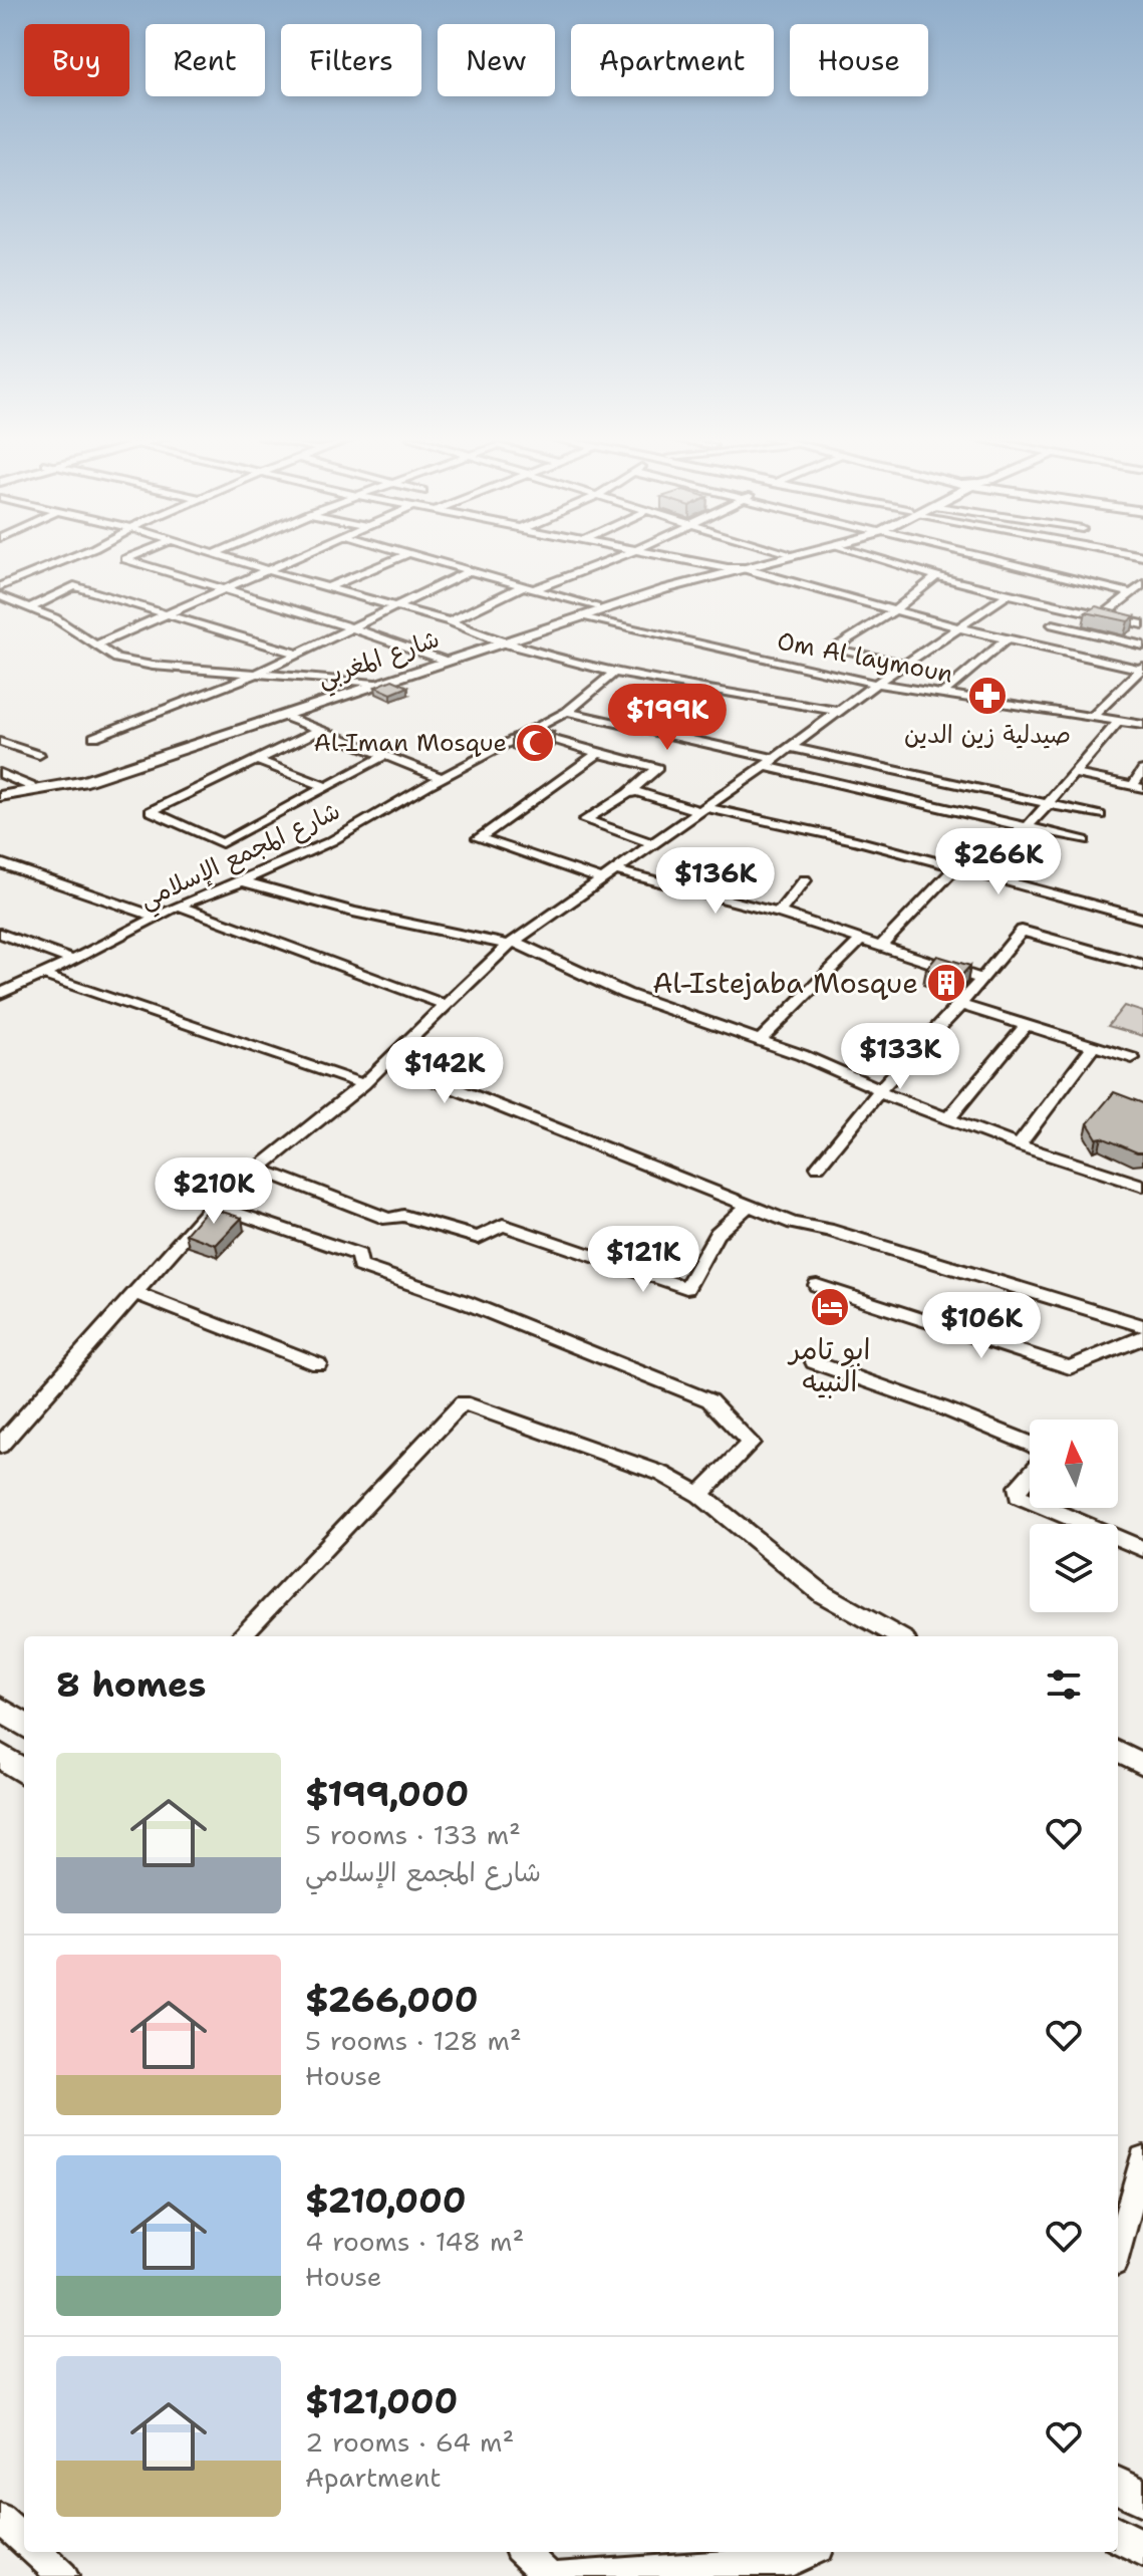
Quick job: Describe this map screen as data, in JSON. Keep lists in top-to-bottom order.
{
  "streets": {
    "main road": ["شارع المغربي"],
    "street": ["Om Al laymoun", "شارع المجمع الإسلامي"]
  },
  "crossings": [
    ["Om Al laymoun", "شارع المغربي"]
  ],
  "places": {
    "pharmacy": ["صيدلية زين الدين"],
    "mosque": ["Al-Iman Mosque"],
    "building": ["Al-Istejaba Mosque"],
    "hotel": ["ابو تامر النبيه"]
  },
  "north": "top",
  "page": {
    "chip": [
      "Buy",
      "Rent",
      "Filters",
      "New",
      "Apartment",
      "House"
    ],
    "price": [
      "$199K",
      "$266K",
      "$136K",
      "$133K",
      "$142K",
      "$210K",
      "$121K",
      "$106K"
    ],
    "heading": "8 homes",
    "list": [
      {
        "name": "$199,000",
        "note": "5 rooms · 133 m² · شارع المجمع الإسلامي"
      },
      {
        "name": "$266,000",
        "note": "5 rooms · 128 m² · House"
      },
      {
        "name": "$210,000",
        "note": "4 rooms · 148 m² · House"
      },
      {
        "name": "$121,000",
        "note": "2 rooms · 64 m² · Apartment"
      }
    ]
  }
}
